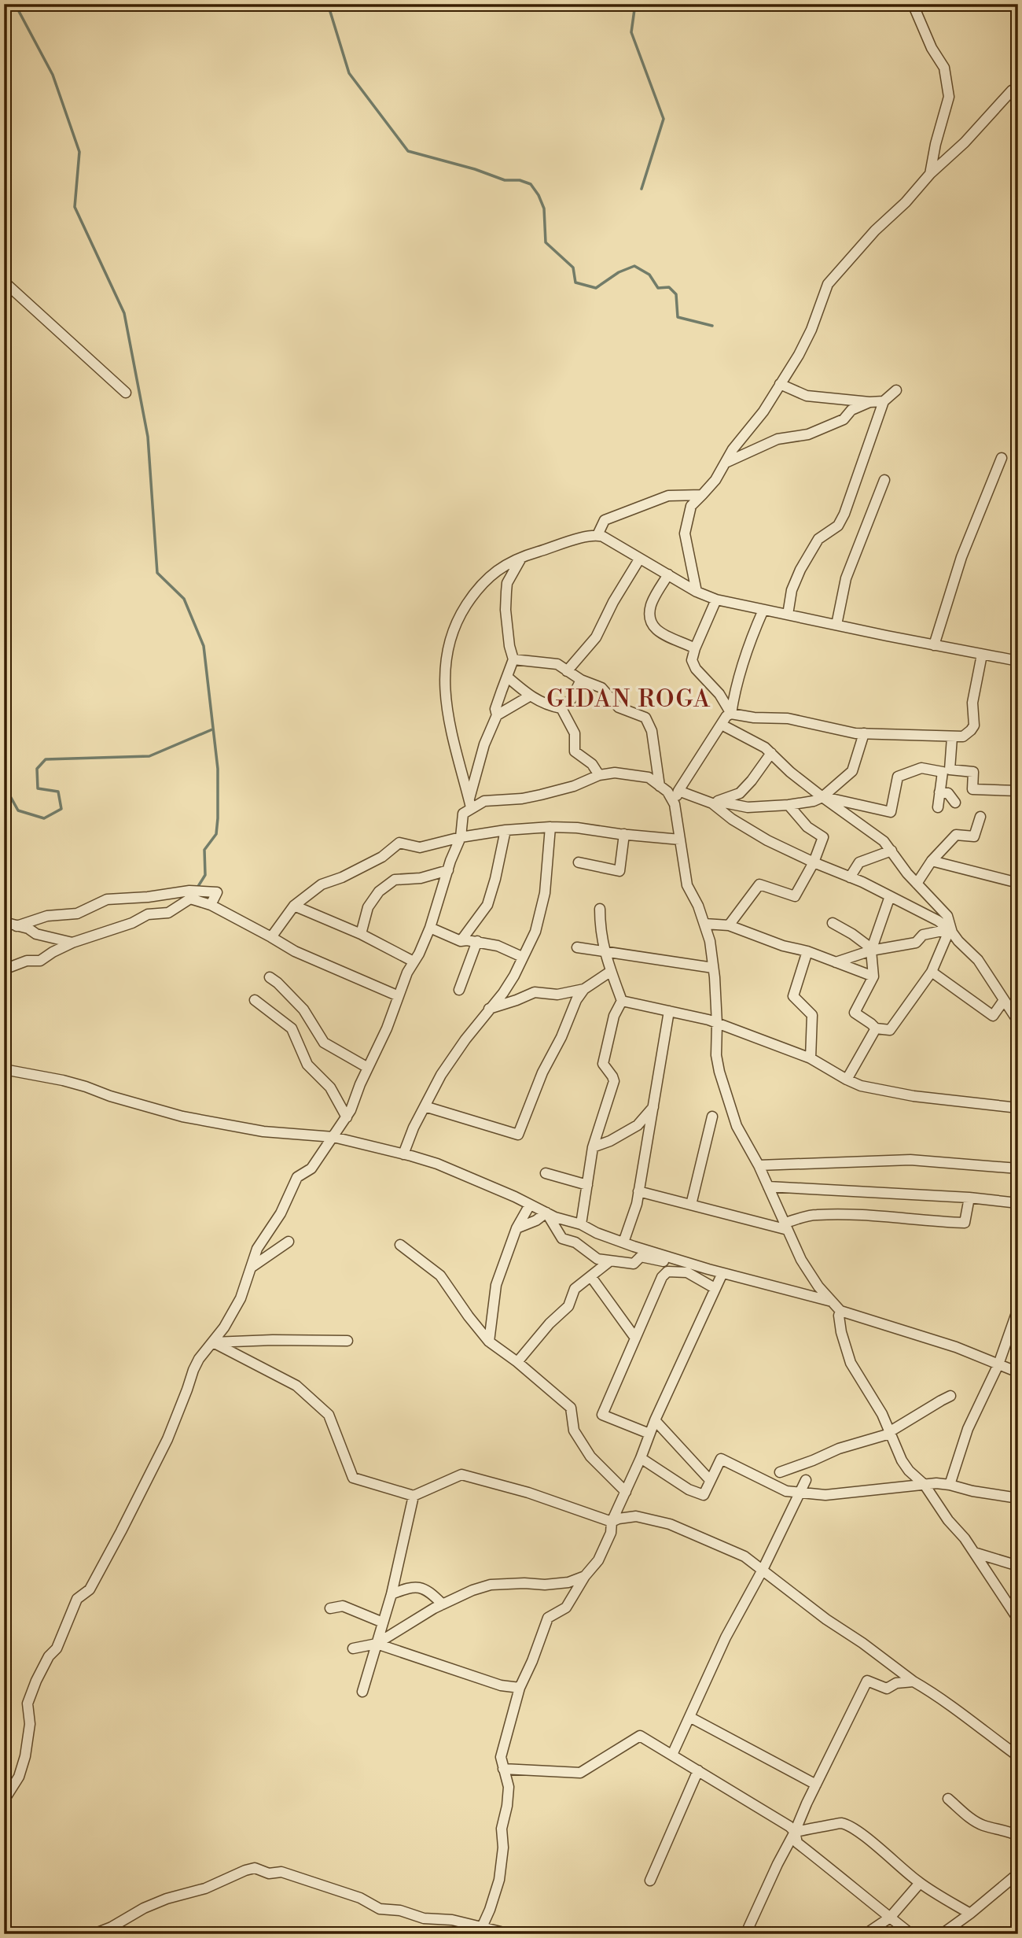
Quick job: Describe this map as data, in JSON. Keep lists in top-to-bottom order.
{
  "districts": ["GIDAN ROGA"]
}
